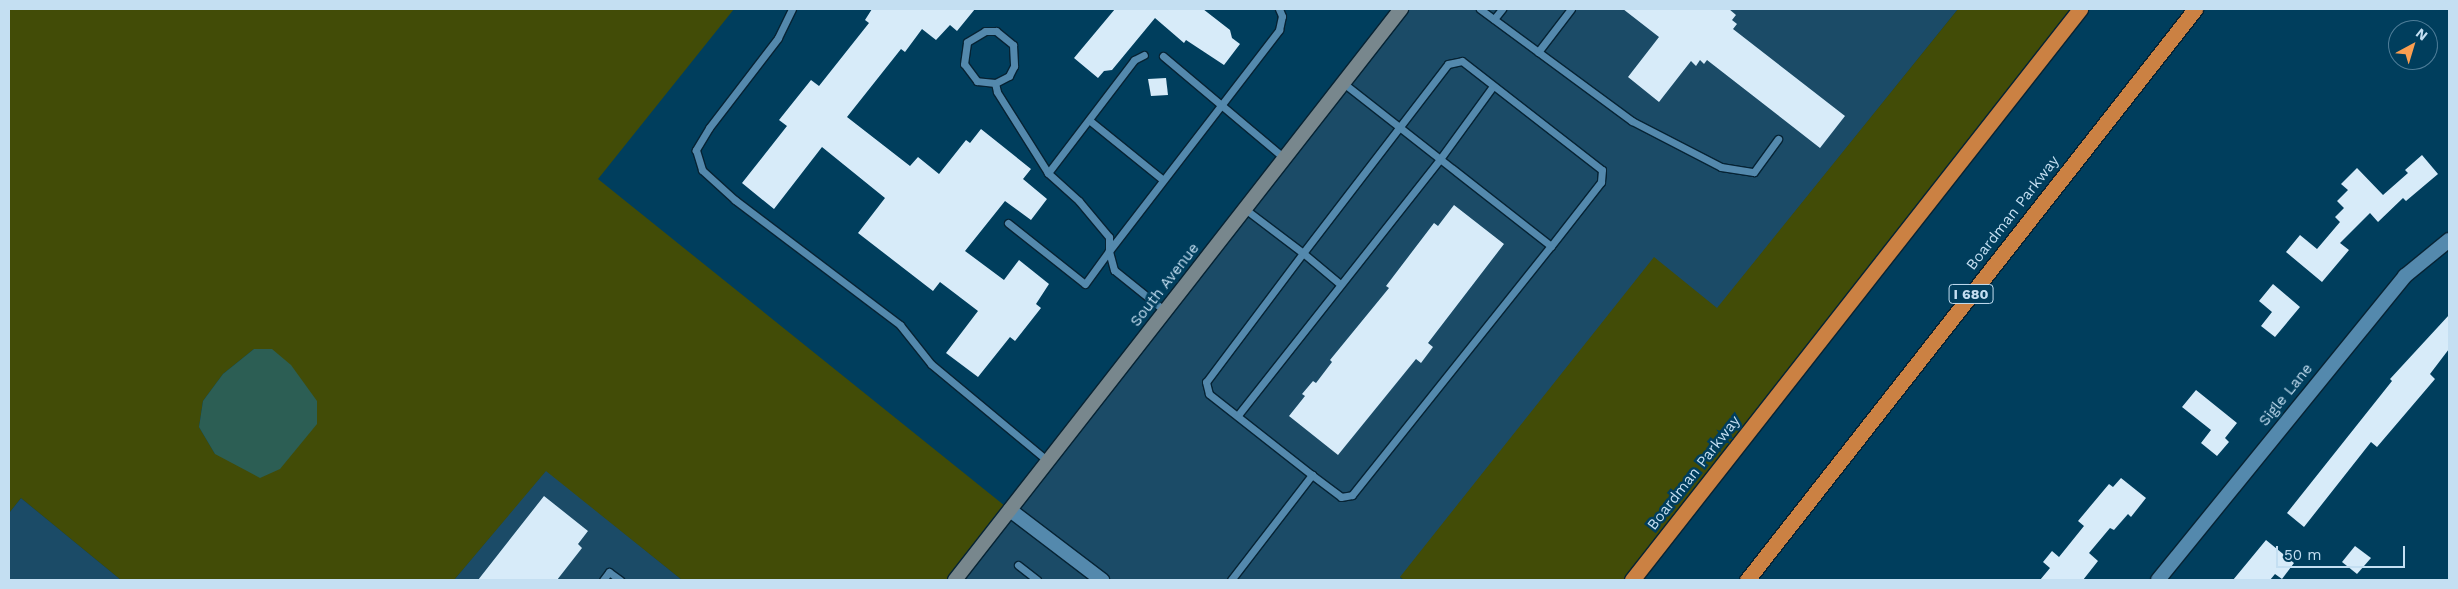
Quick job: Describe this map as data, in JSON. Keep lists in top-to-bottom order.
{
  "streets": {
    "highway": ["Boardman Parkway", "I 680"],
    "main road": ["South Avenue"],
    "street": ["Sigle Lane"]
  },
  "scale_bar": "50 m",
  "north": "top right"
}
